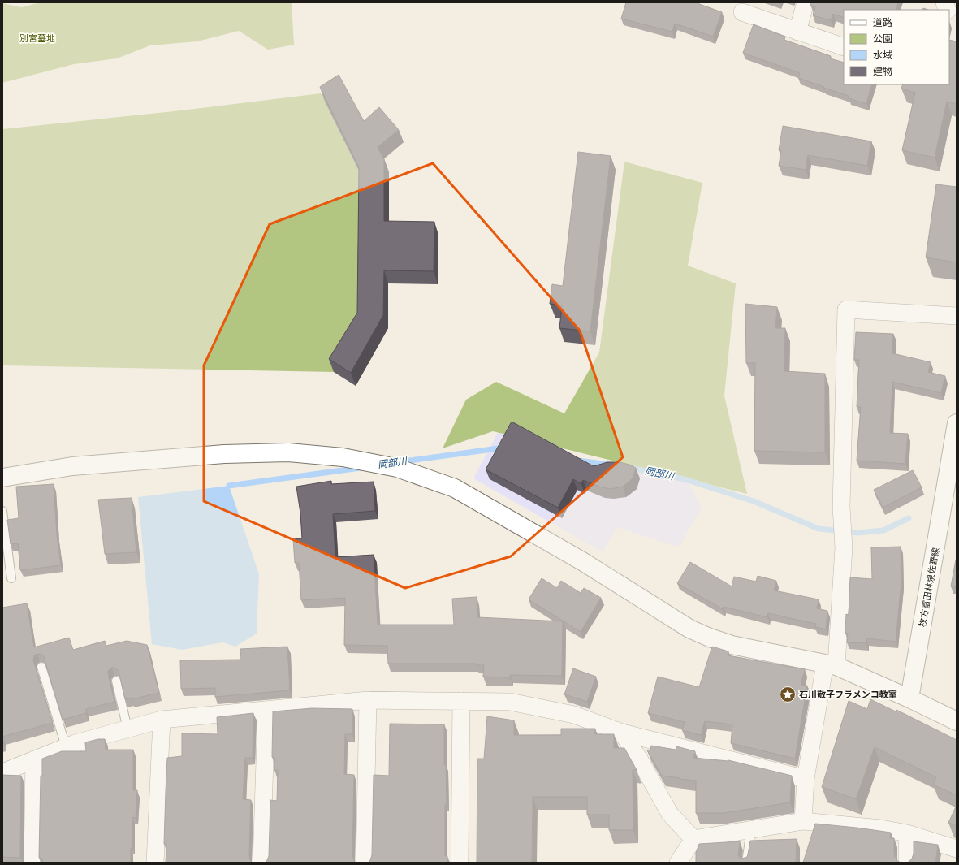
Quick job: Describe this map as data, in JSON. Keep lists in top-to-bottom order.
{
  "streets": {
    "street": ["枚方富田林泉佐野線"]
  },
  "water": ["岡部川"],
  "parks": ["別宮墓地"],
  "places": {
    "place": ["石川敬子フラメンコ教室"]
  },
  "legend": [
    "道路",
    "公園",
    "水域",
    "建物"
  ]
}
